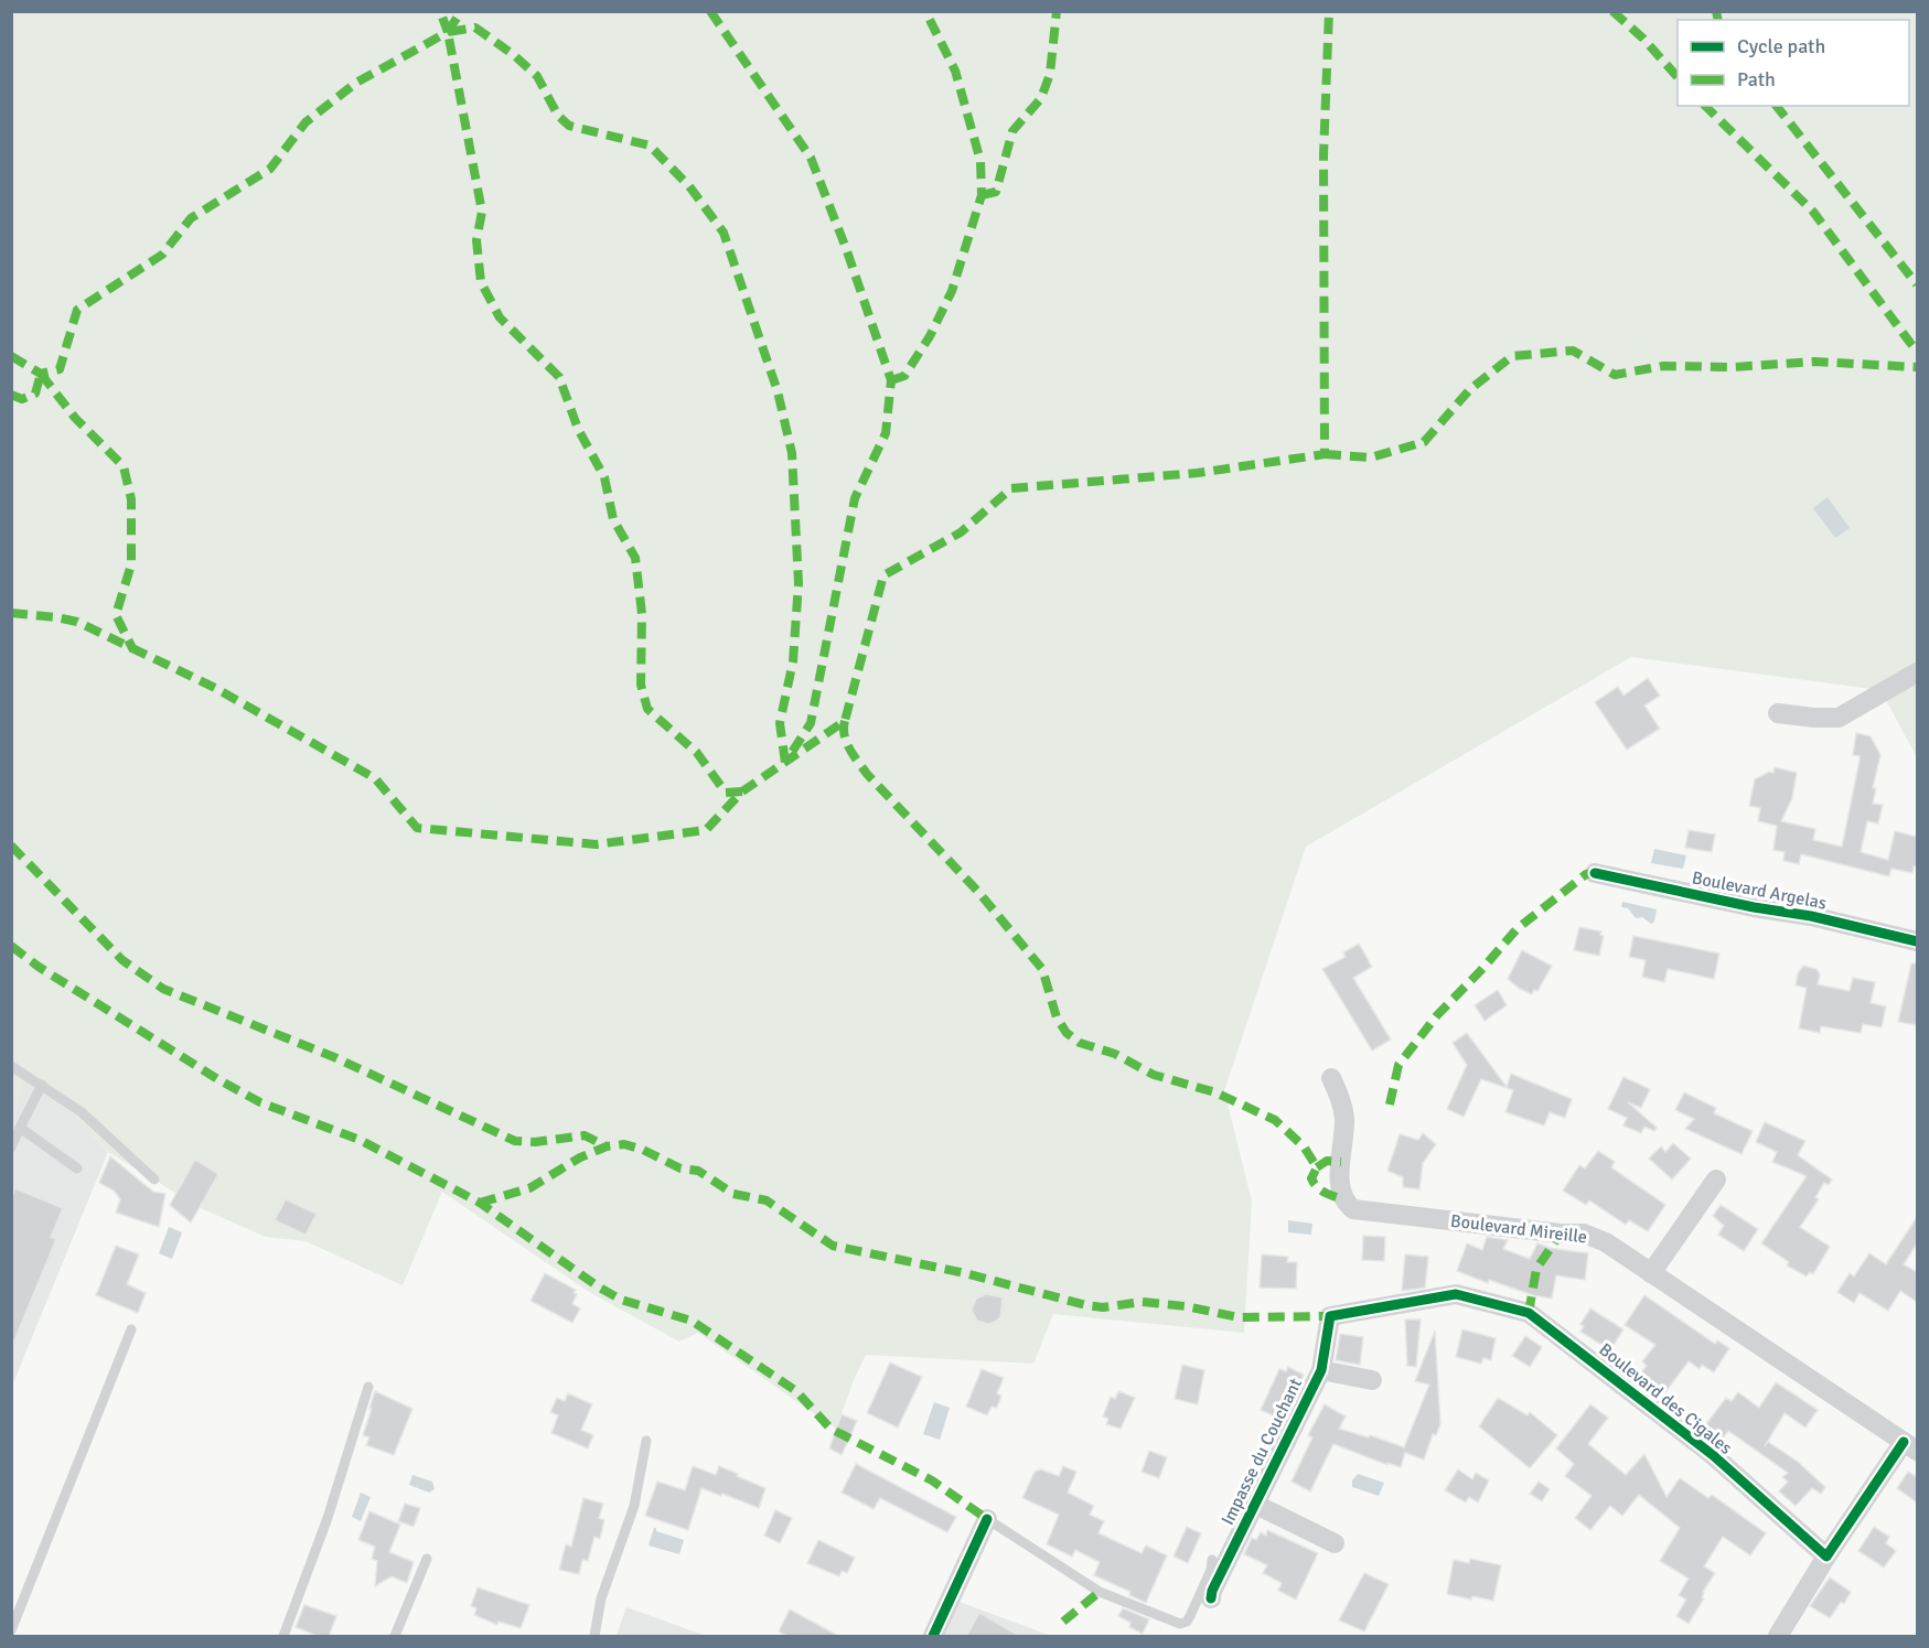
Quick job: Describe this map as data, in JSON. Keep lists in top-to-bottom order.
{
  "streets": {
    "street": [
      "Boulevard Argelas",
      "Boulevard Mireille",
      "Boulevard des Cigales",
      "Impasse du Couchant"
    ]
  },
  "crossings": [
    ["Boulevard des Cigales", "Impasse du Couchant"]
  ],
  "legend": ["Cycle path", "Path"]
}
